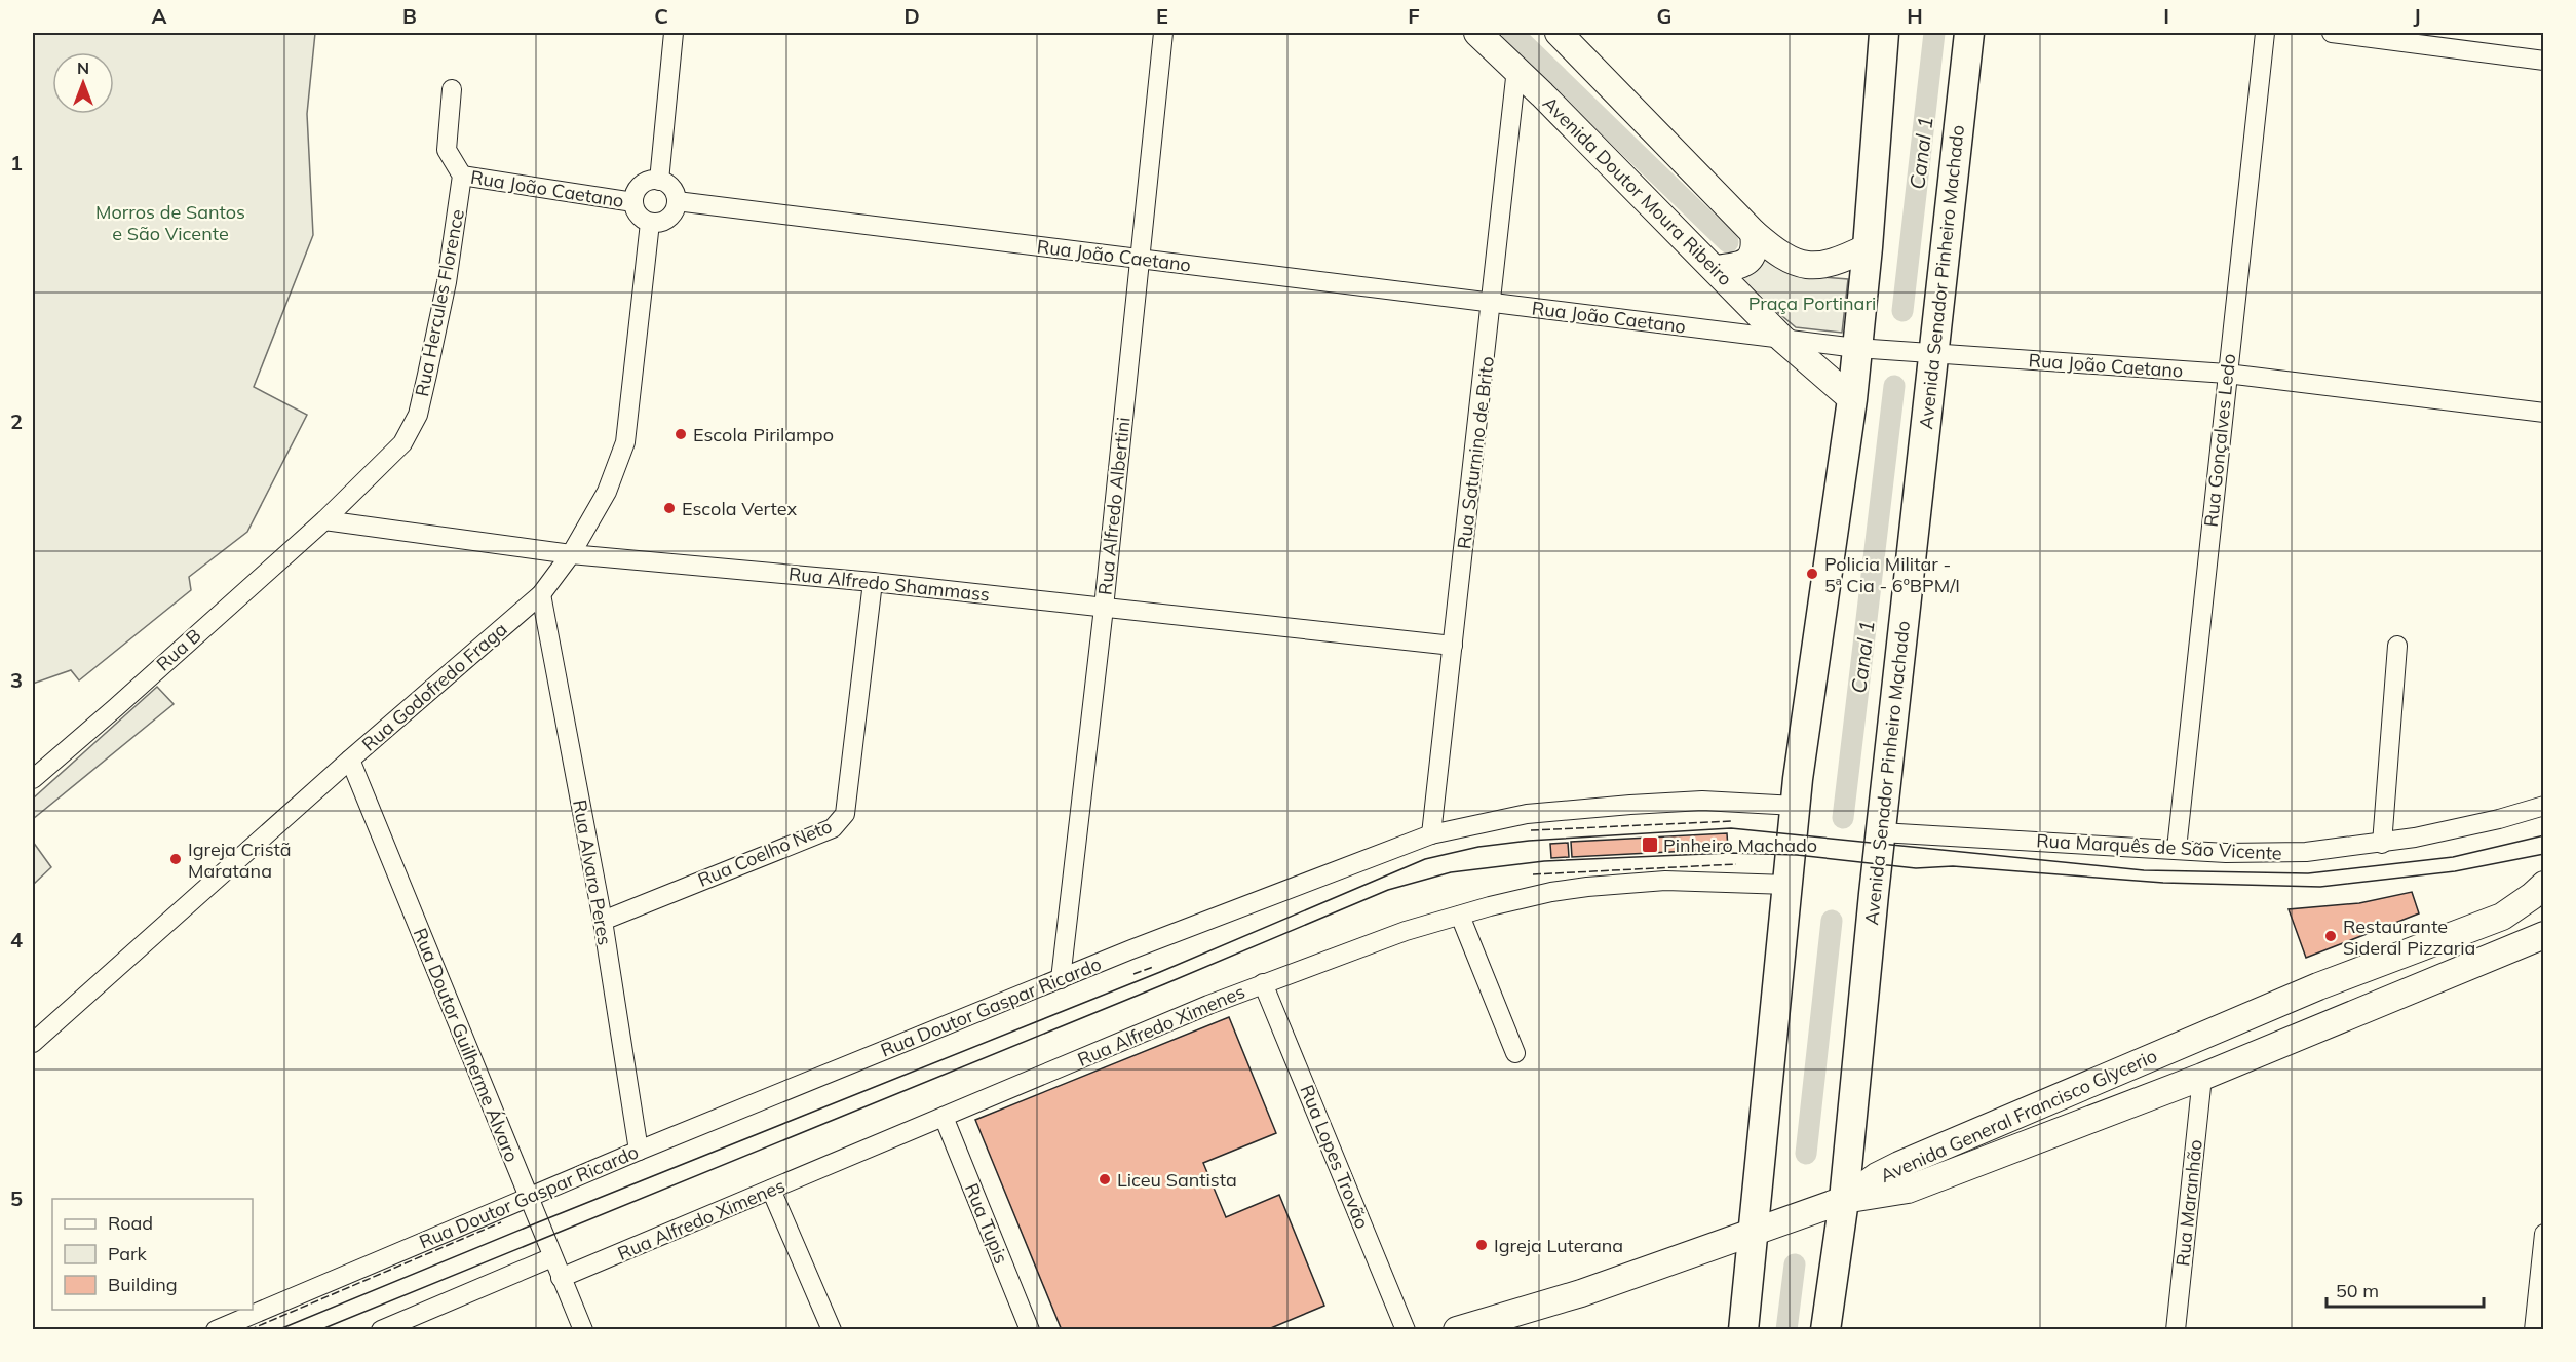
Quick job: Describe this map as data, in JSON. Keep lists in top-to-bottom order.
{
  "streets": {
    "main road": ["Avenida Doutor Moura Ribeiro", "Avenida Senador Pinheiro Machado", "Avenida General Francisco Glycerio"],
    "street": [
      "Rua João Caetano",
      "Rua Hercules Florence",
      "Rua Gonçalves Ledo",
      "Rua Saturnino de Brito",
      "Rua Alfredo Albertini",
      "Rua Alfredo Shammass",
      "Rua B",
      "Rua Godofredo Fraga",
      "Rua Marquês de São Vicente",
      "Rua Coelho Neto",
      "Rua Alvaro Peres",
      "Rua Doutor Gaspar Ricardo",
      "Rua Alfredo Ximenes",
      "Rua Doutor Guilherme Álvaro",
      "Rua Lopes Trovão",
      "Rua Maranhão",
      "Rua Tupis"
    ]
  },
  "crossings": [
    ["Rua João Caetano", "Avenida Doutor Moura Ribeiro"],
    ["Rua João Caetano", "Avenida Senador Pinheiro Machado"],
    ["Rua João Caetano", "Rua Hercules Florence"],
    ["Rua João Caetano", "Rua Gonçalves Ledo"],
    ["Rua João Caetano", "Rua Saturnino de Brito"],
    ["Rua João Caetano", "Rua Alfredo Albertini"],
    ["Rua João Caetano", "Rua Godofredo Fraga"],
    ["Avenida Doutor Moura Ribeiro", "Rua Saturnino de Brito"],
    ["Avenida Senador Pinheiro Machado", "Rua Marquês de São Vicente"],
    ["Avenida Senador Pinheiro Machado", "Avenida General Francisco Glycerio"],
    ["Rua Hercules Florence", "Rua Alfredo Shammass"],
    ["Rua Hercules Florence", "Rua B"],
    ["Rua Gonçalves Ledo", "Rua Marquês de São Vicente"],
    ["Rua Saturnino de Brito", "Rua Alfredo Shammass"],
    ["Rua Saturnino de Brito", "Rua Doutor Gaspar Ricardo"],
    ["Rua Alfredo Albertini", "Rua Alfredo Shammass"],
    ["Rua Alfredo Albertini", "Rua Doutor Gaspar Ricardo"],
    ["Rua Alfredo Shammass", "Rua B"],
    ["Rua Alfredo Shammass", "Rua Godofredo Fraga"],
    ["Rua Alfredo Shammass", "Rua Coelho Neto"],
    ["Rua Godofredo Fraga", "Rua Alvaro Peres"],
    ["Rua Godofredo Fraga", "Rua Doutor Guilherme Álvaro"],
    ["Rua Coelho Neto", "Rua Alvaro Peres"],
    ["Rua Alvaro Peres", "Rua Doutor Gaspar Ricardo"],
    ["Rua Doutor Gaspar Ricardo", "Rua Doutor Guilherme Álvaro"],
    ["Rua Alfredo Ximenes", "Rua Doutor Guilherme Álvaro"],
    ["Rua Alfredo Ximenes", "Rua Lopes Trovão"],
    ["Rua Alfredo Ximenes", "Rua Tupis"],
    ["Avenida General Francisco Glycerio", "Rua Maranhão"]
  ],
  "water": ["Canal 1"],
  "parks": ["Morros de Santos e São Vicente", "Praça Portinari"],
  "places": {
    "other": [
      "Escola Pirilampo",
      "Escola Vertex",
      "Policia Militar - 5ª Cia - 6ºBPM/I",
      "Igreja Cristã Maratana",
      "Restaurante Sideral Pizzaria",
      "Liceu Santista",
      "Igreja Luterana"
    ],
    "transit": ["Pinheiro Machado"]
  },
  "legend": ["Road", "Park", "Building"],
  "scale_bar": "50 m",
  "north": "top",
  "grid": {
    "columns": [
      "A",
      "B",
      "C",
      "D",
      "E",
      "F",
      "G",
      "H",
      "I",
      "J"
    ],
    "rows": [
      "1",
      "2",
      "3",
      "4",
      "5"
    ]
  }
}
